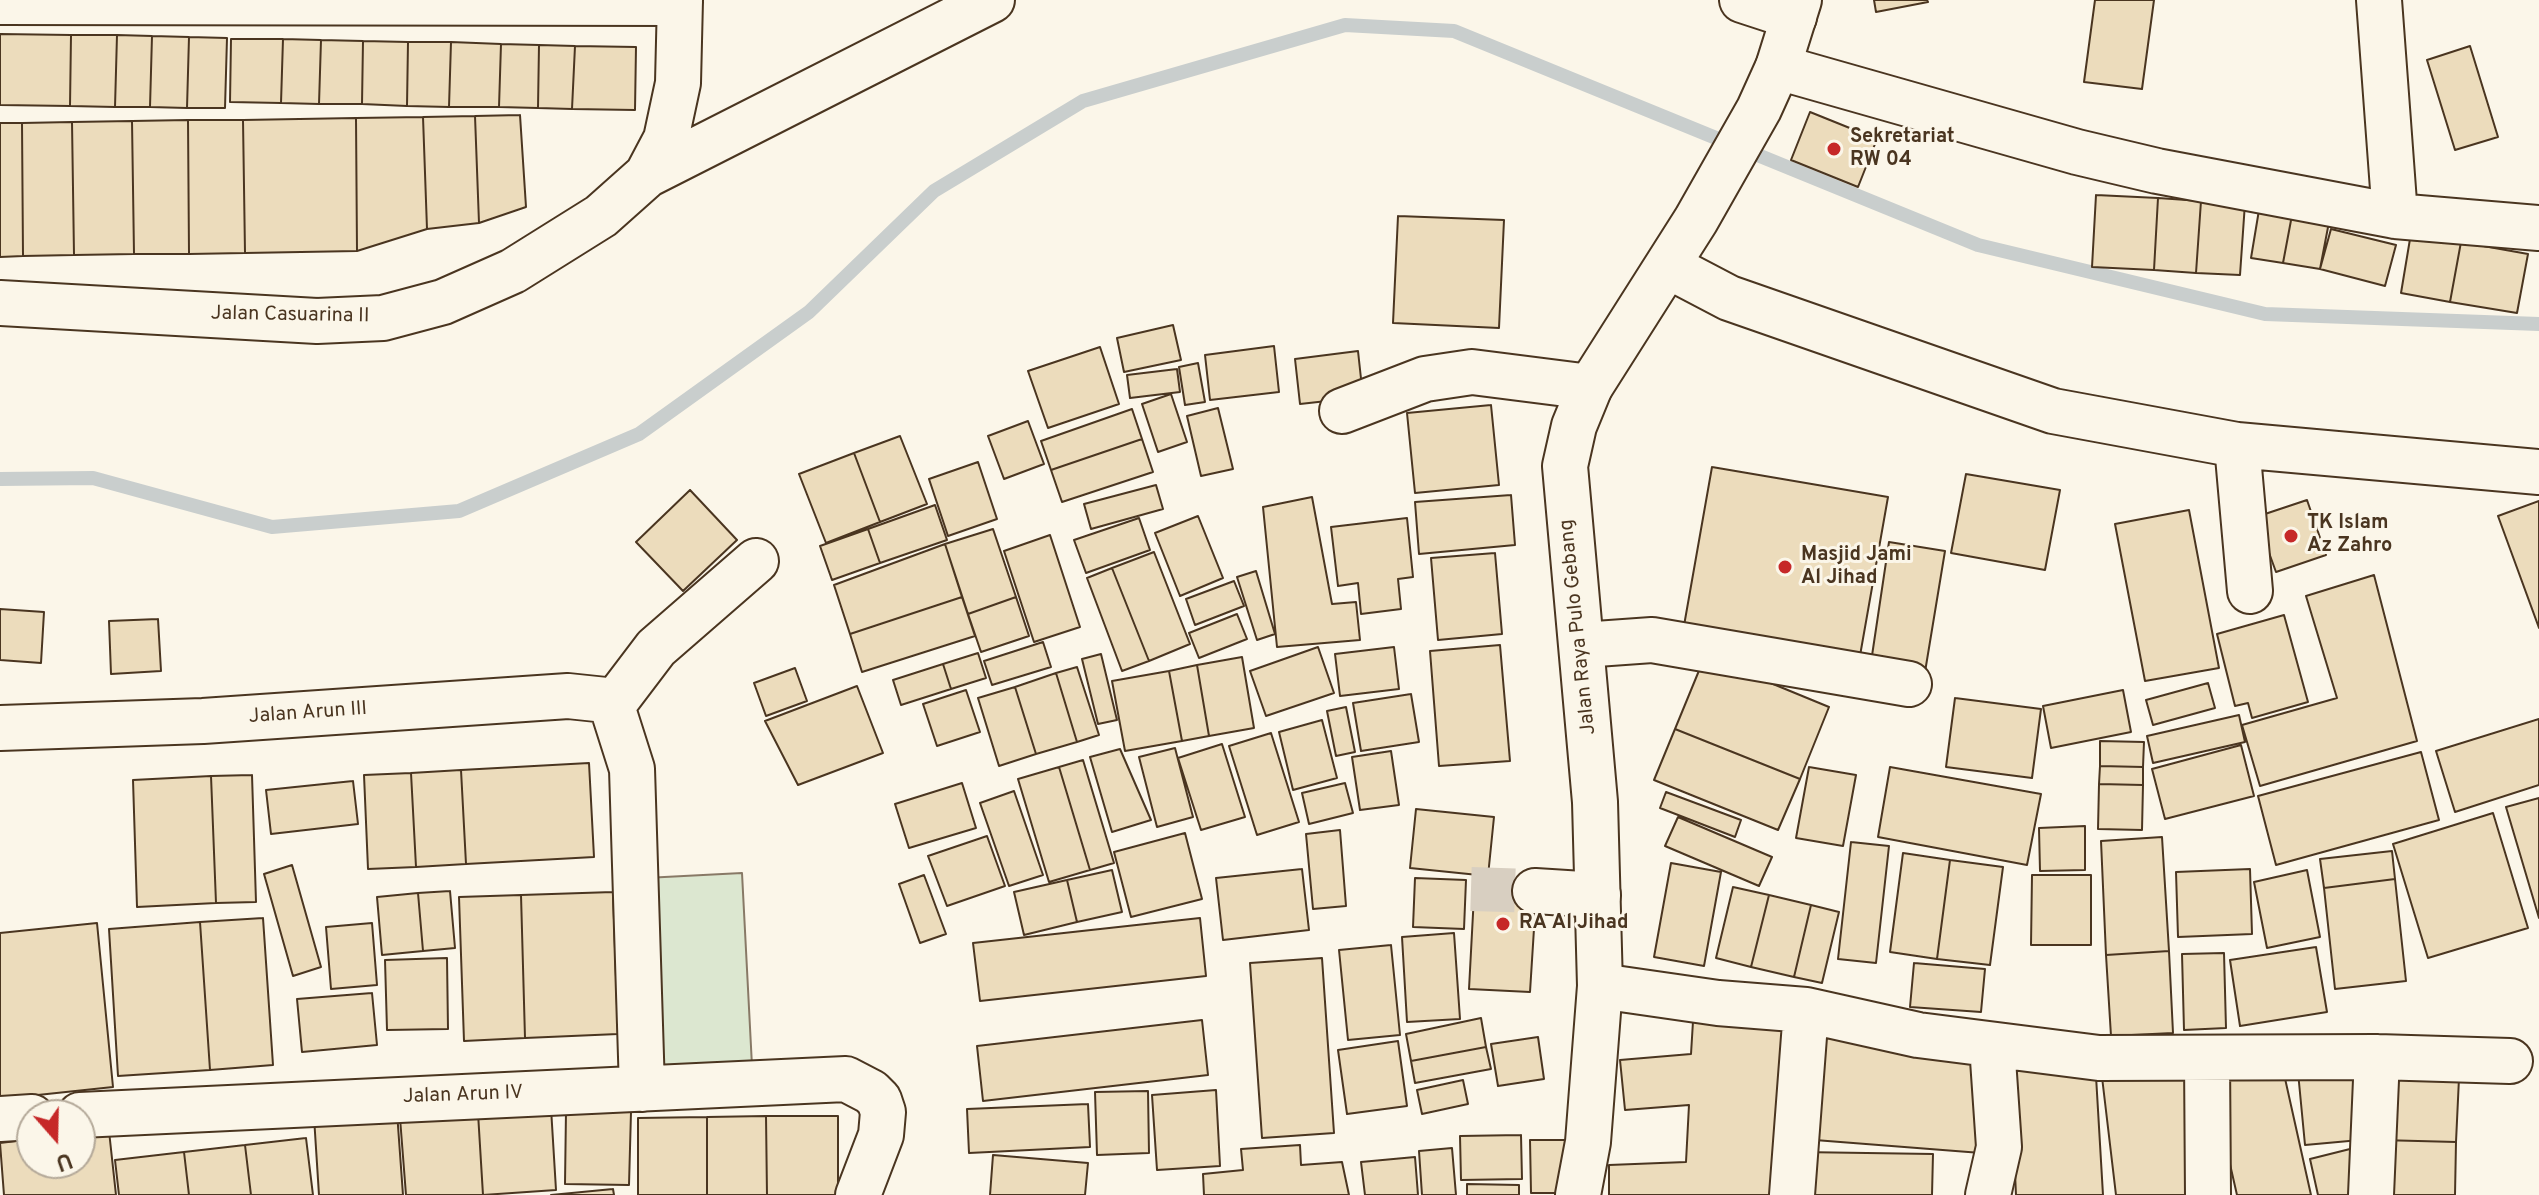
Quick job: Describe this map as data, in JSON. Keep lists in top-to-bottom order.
{
  "streets": {
    "street": [
      "Jalan Casuarina II",
      "Jalan Raya Pulo Gebang",
      "Jalan Arun III",
      "Jalan Arun IV"
    ]
  },
  "places": [
    "Sekretariat RW 04",
    "TK Islam Az Zahro",
    "Masjid Jami Al Jihad",
    "RA Al Jihad"
  ],
  "north": "bottom"
}
